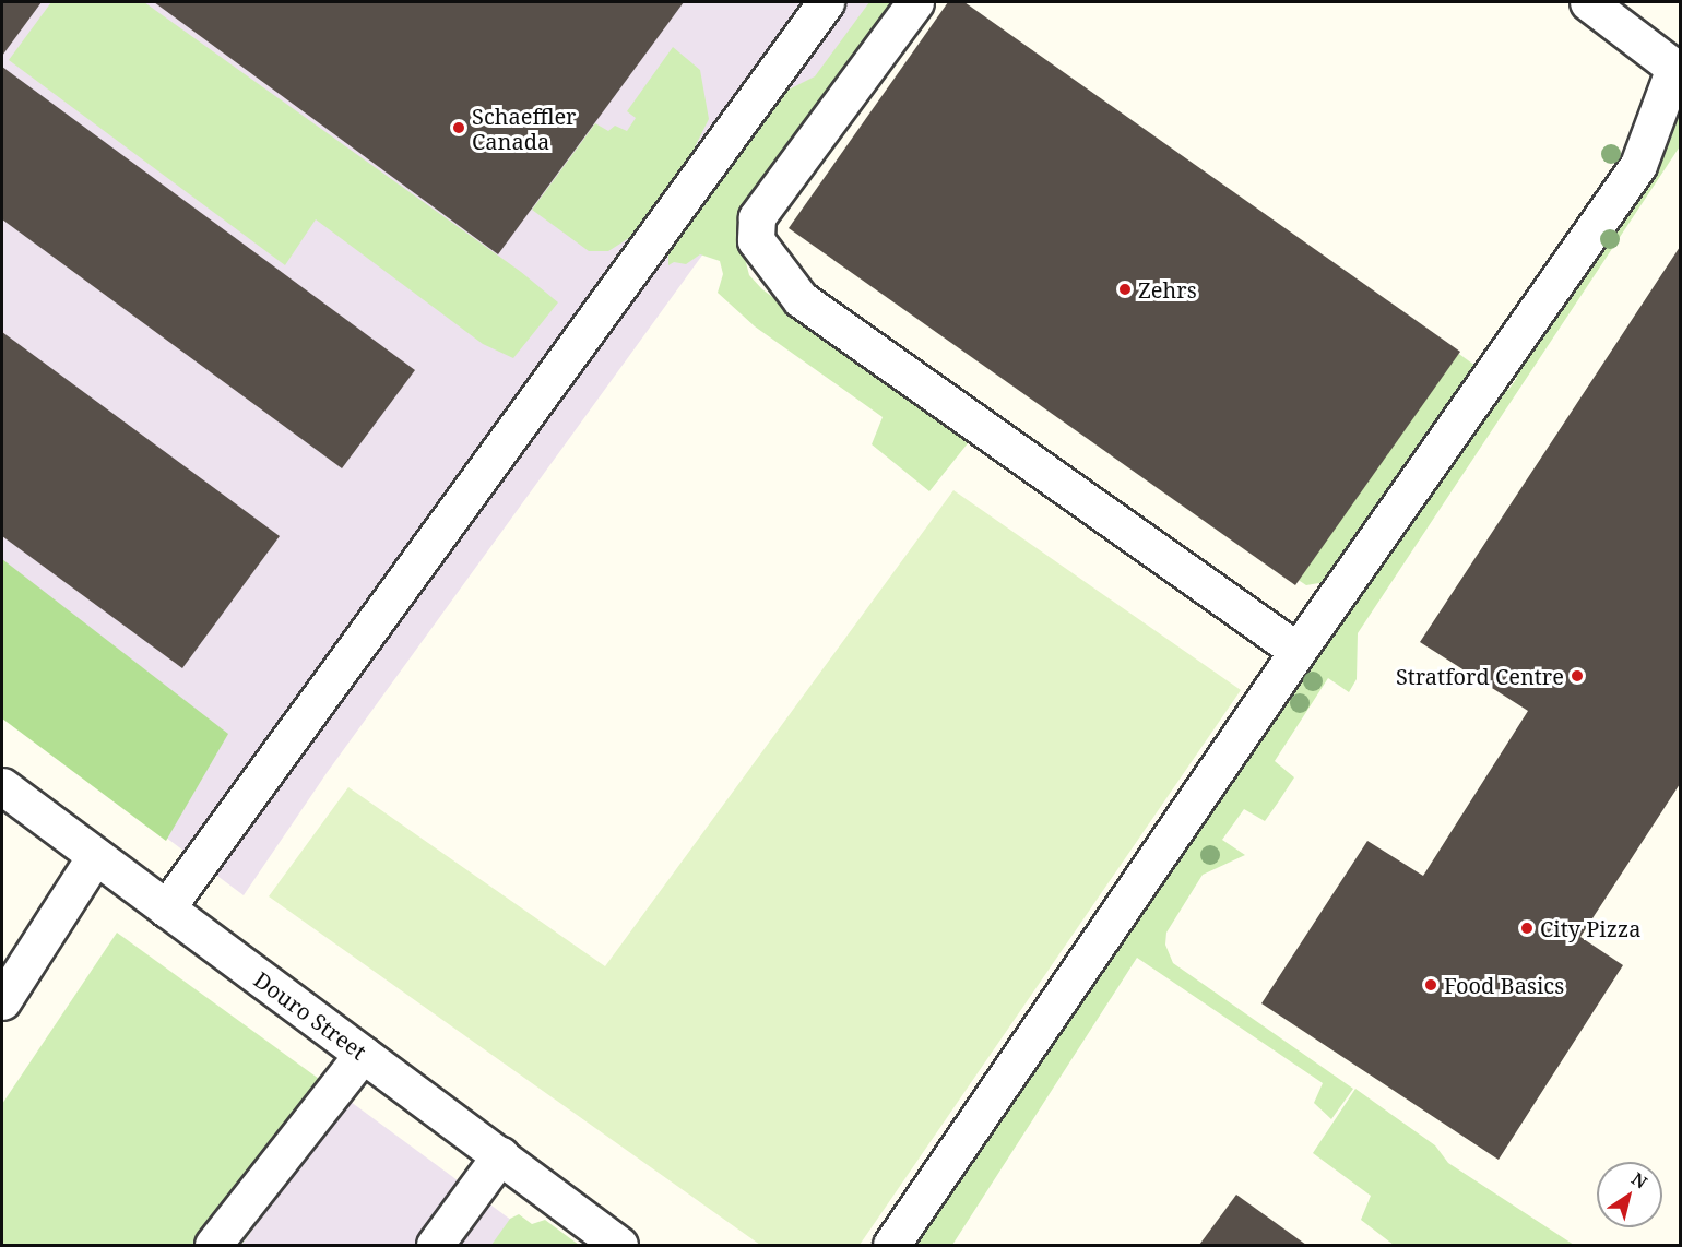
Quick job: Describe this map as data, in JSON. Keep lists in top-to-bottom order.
{
  "streets": {
    "street": ["Douro Street"]
  },
  "places": [
    "Schaeffler Canada",
    "Zehrs",
    "Stratford Centre",
    "City Pizza",
    "Food Basics"
  ],
  "north": "top right"
}
